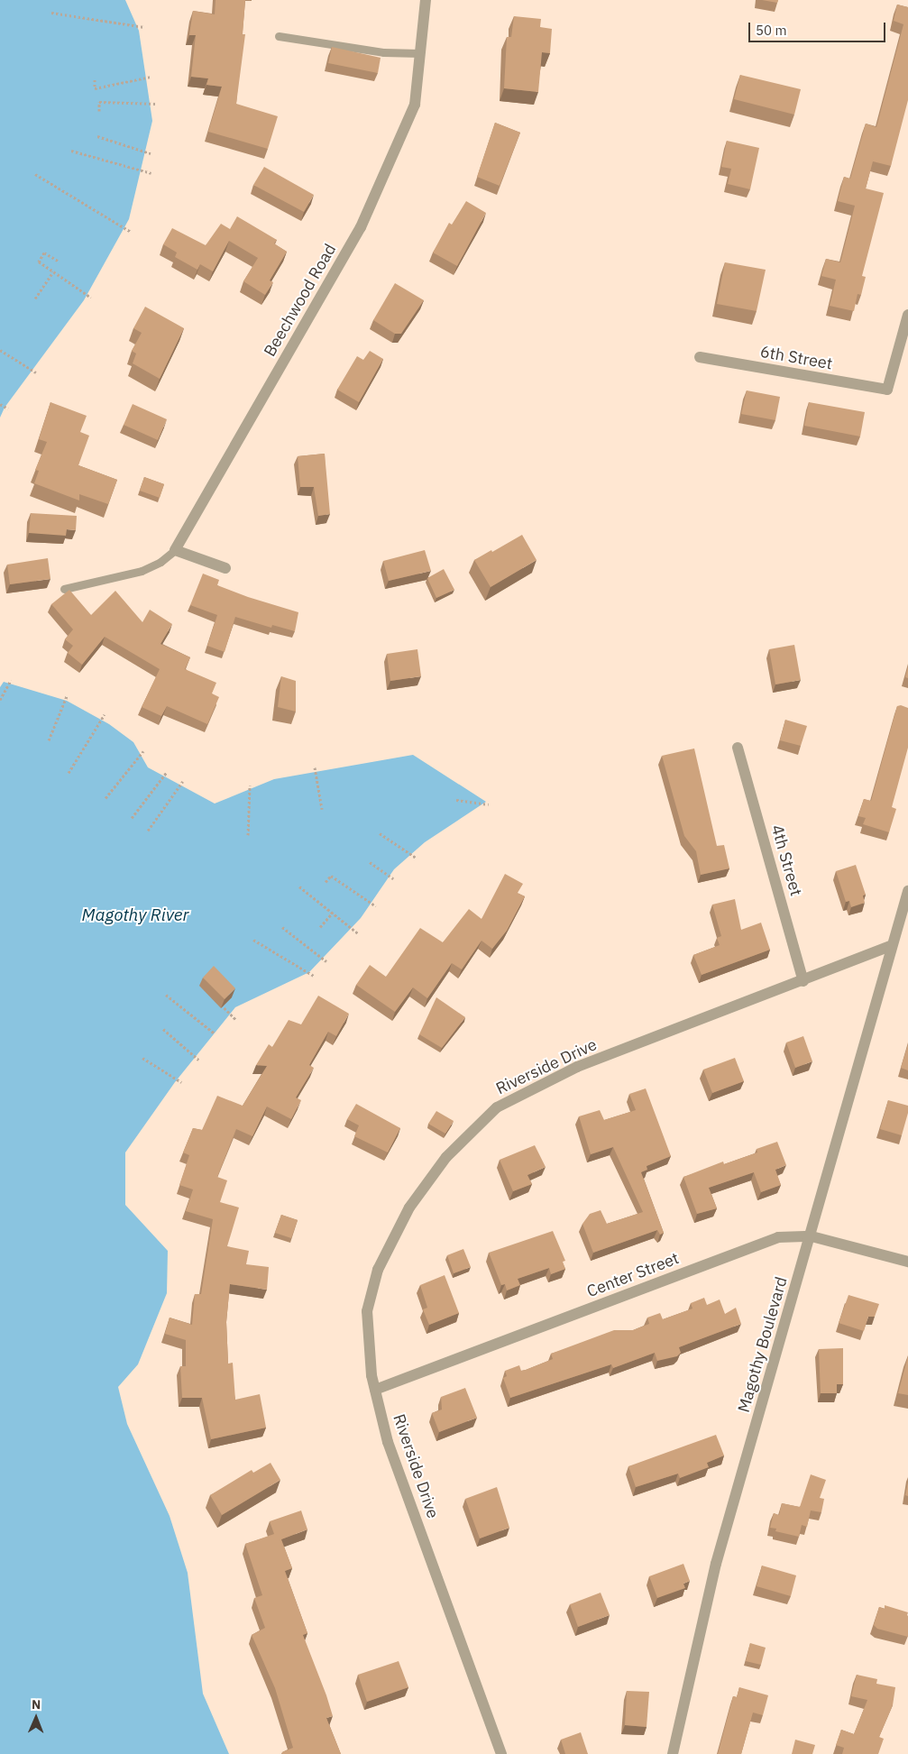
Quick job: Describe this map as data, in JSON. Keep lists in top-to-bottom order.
{
  "streets": {
    "street": [
      "Beechwood Road",
      "6th Street",
      "4th Street",
      "Riverside Drive",
      "Center Street",
      "Magothy Boulevard"
    ]
  },
  "crossings": [
    ["4th Street", "Riverside Drive"],
    ["Riverside Drive", "Center Street"],
    ["Riverside Drive", "Magothy Boulevard"],
    ["Center Street", "Magothy Boulevard"]
  ],
  "water": ["Magothy River"],
  "scale_bar": "50 m",
  "north": "top"
}
